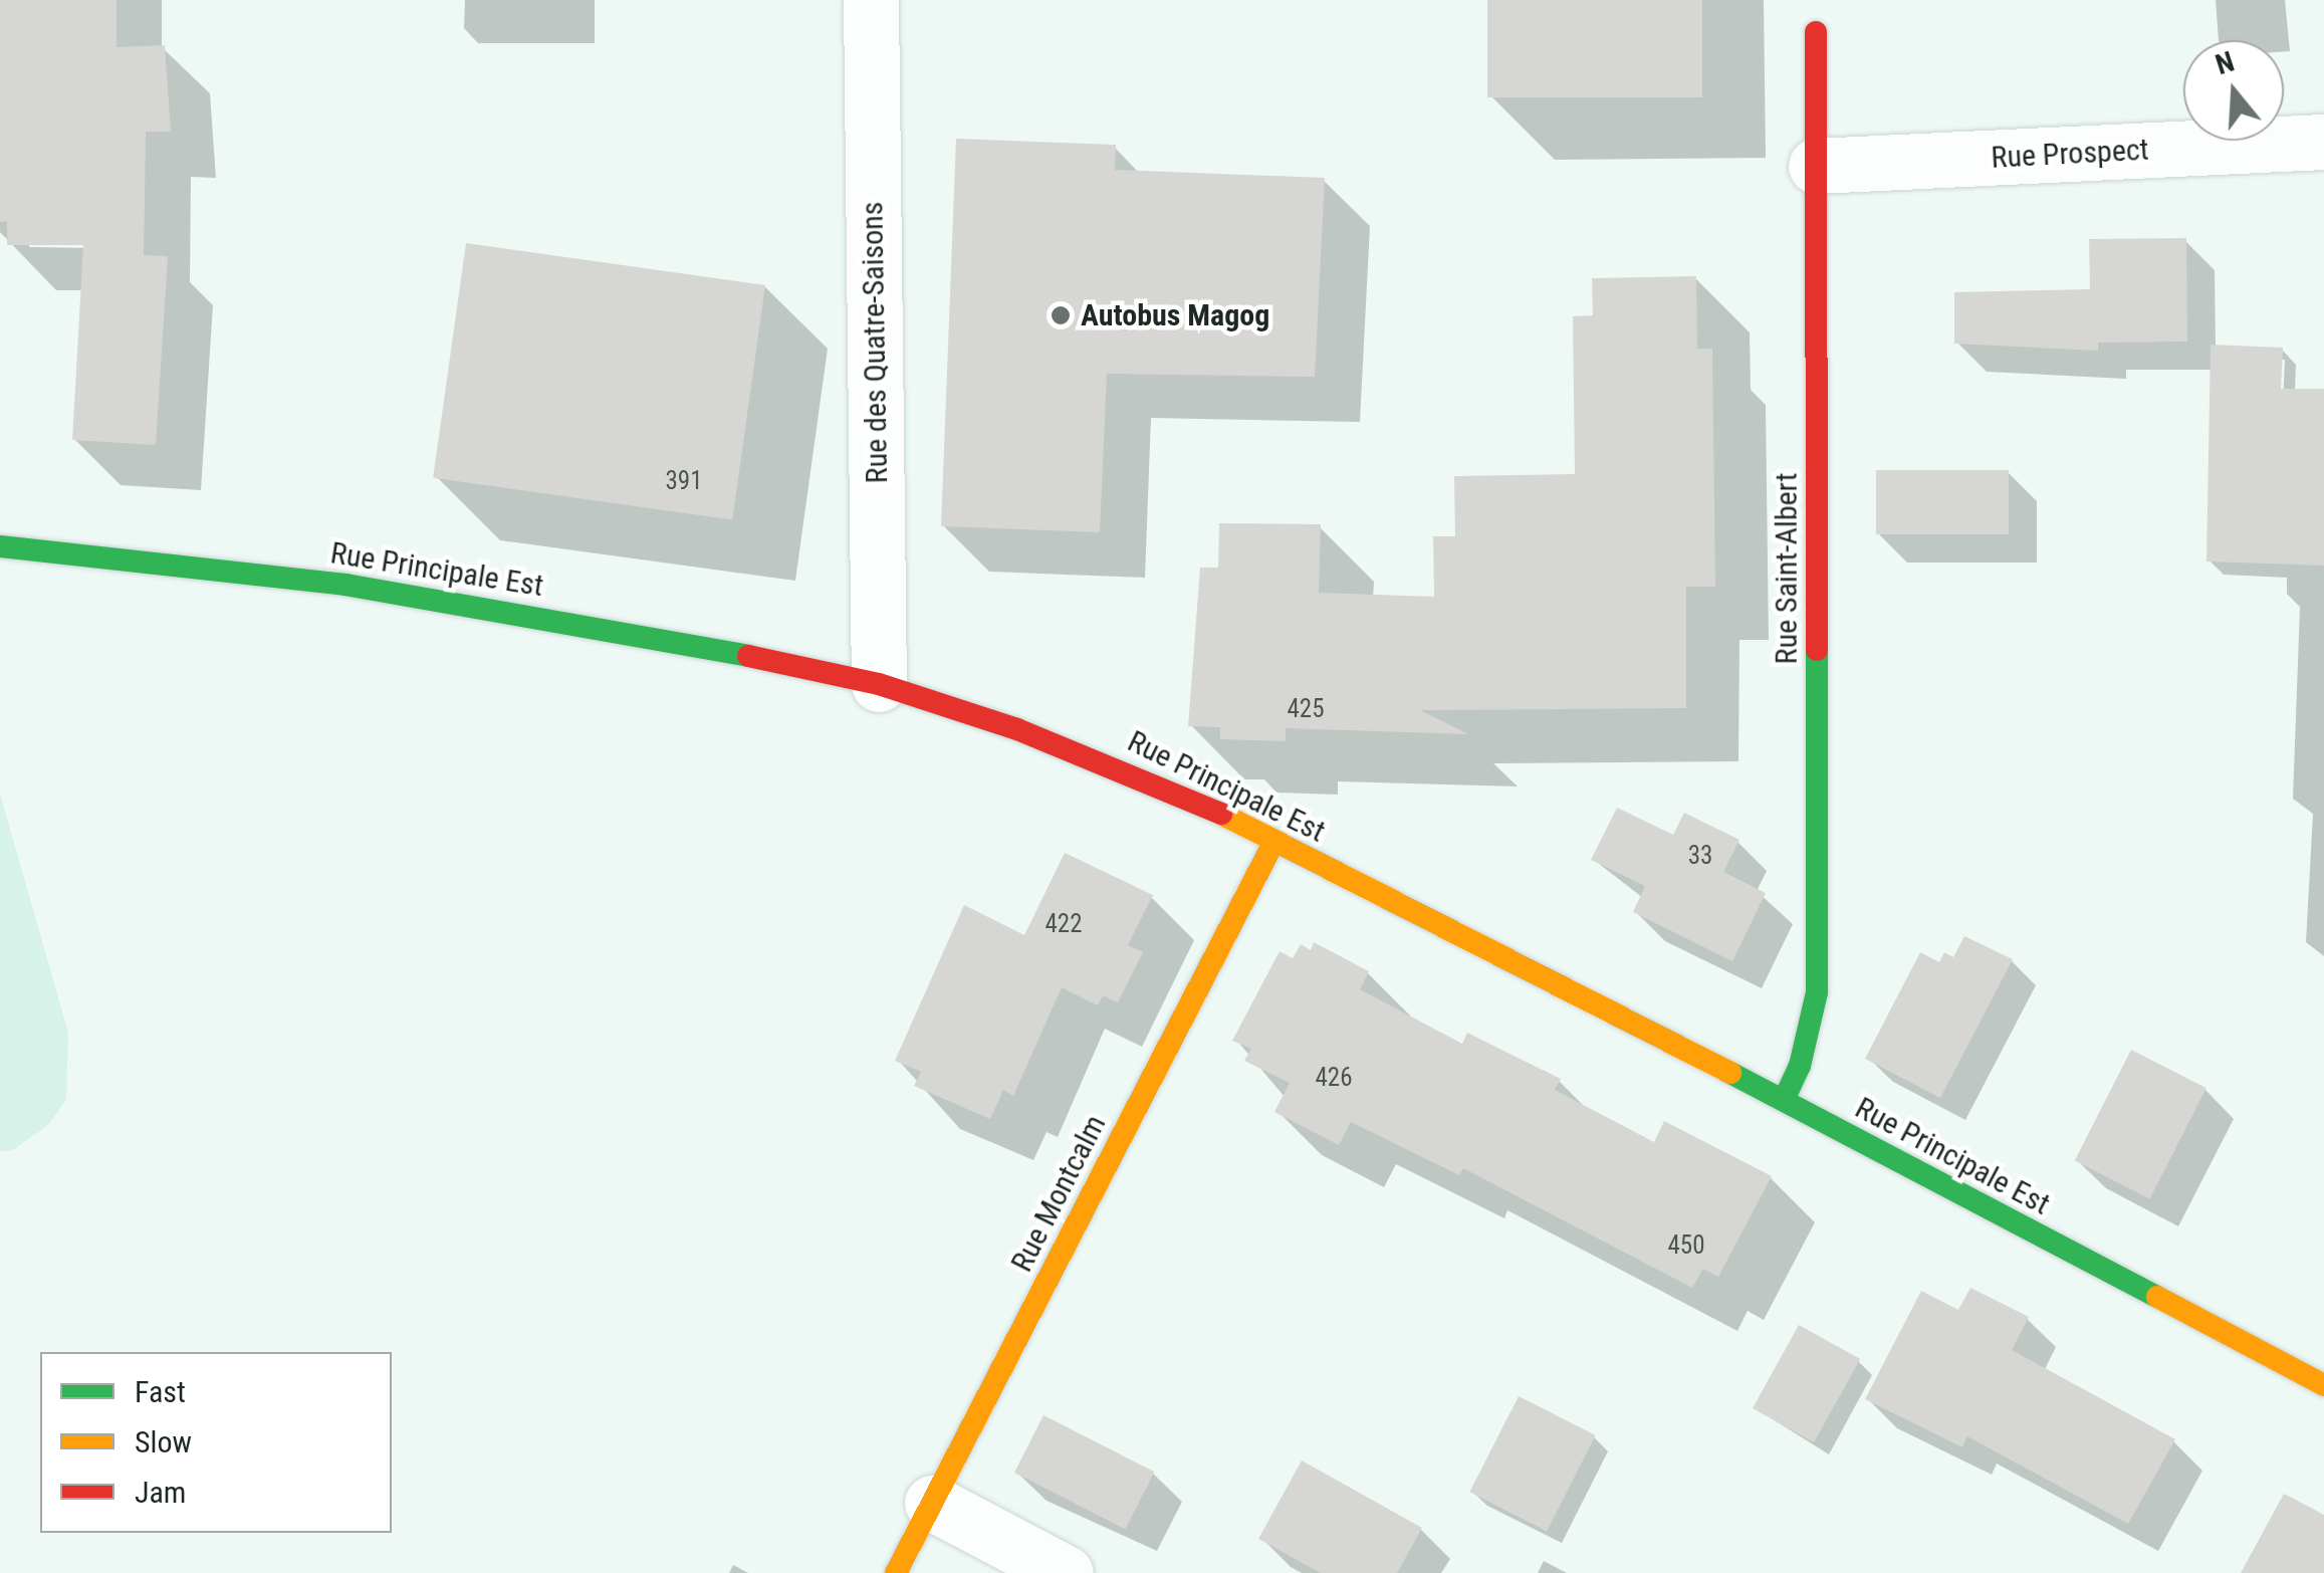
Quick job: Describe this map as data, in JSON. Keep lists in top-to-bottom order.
{
  "streets": {
    "main road": ["Rue Saint-Albert", "Rue Principale Est", "Rue Montcalm"],
    "street": ["Rue Prospect", "Rue des Quatre-Saisons"]
  },
  "crossings": [
    ["Rue Prospect", "Rue Saint-Albert"],
    ["Rue des Quatre-Saisons", "Rue Principale Est"],
    ["Rue Saint-Albert", "Rue Principale Est"],
    ["Rue Principale Est", "Rue Montcalm"]
  ],
  "places": ["Autobus Magog"],
  "house_numbers": [
    "391",
    "425",
    "33",
    "422",
    "426",
    "450"
  ],
  "legend": ["Fast", "Slow", "Jam"],
  "north": "top"
}
